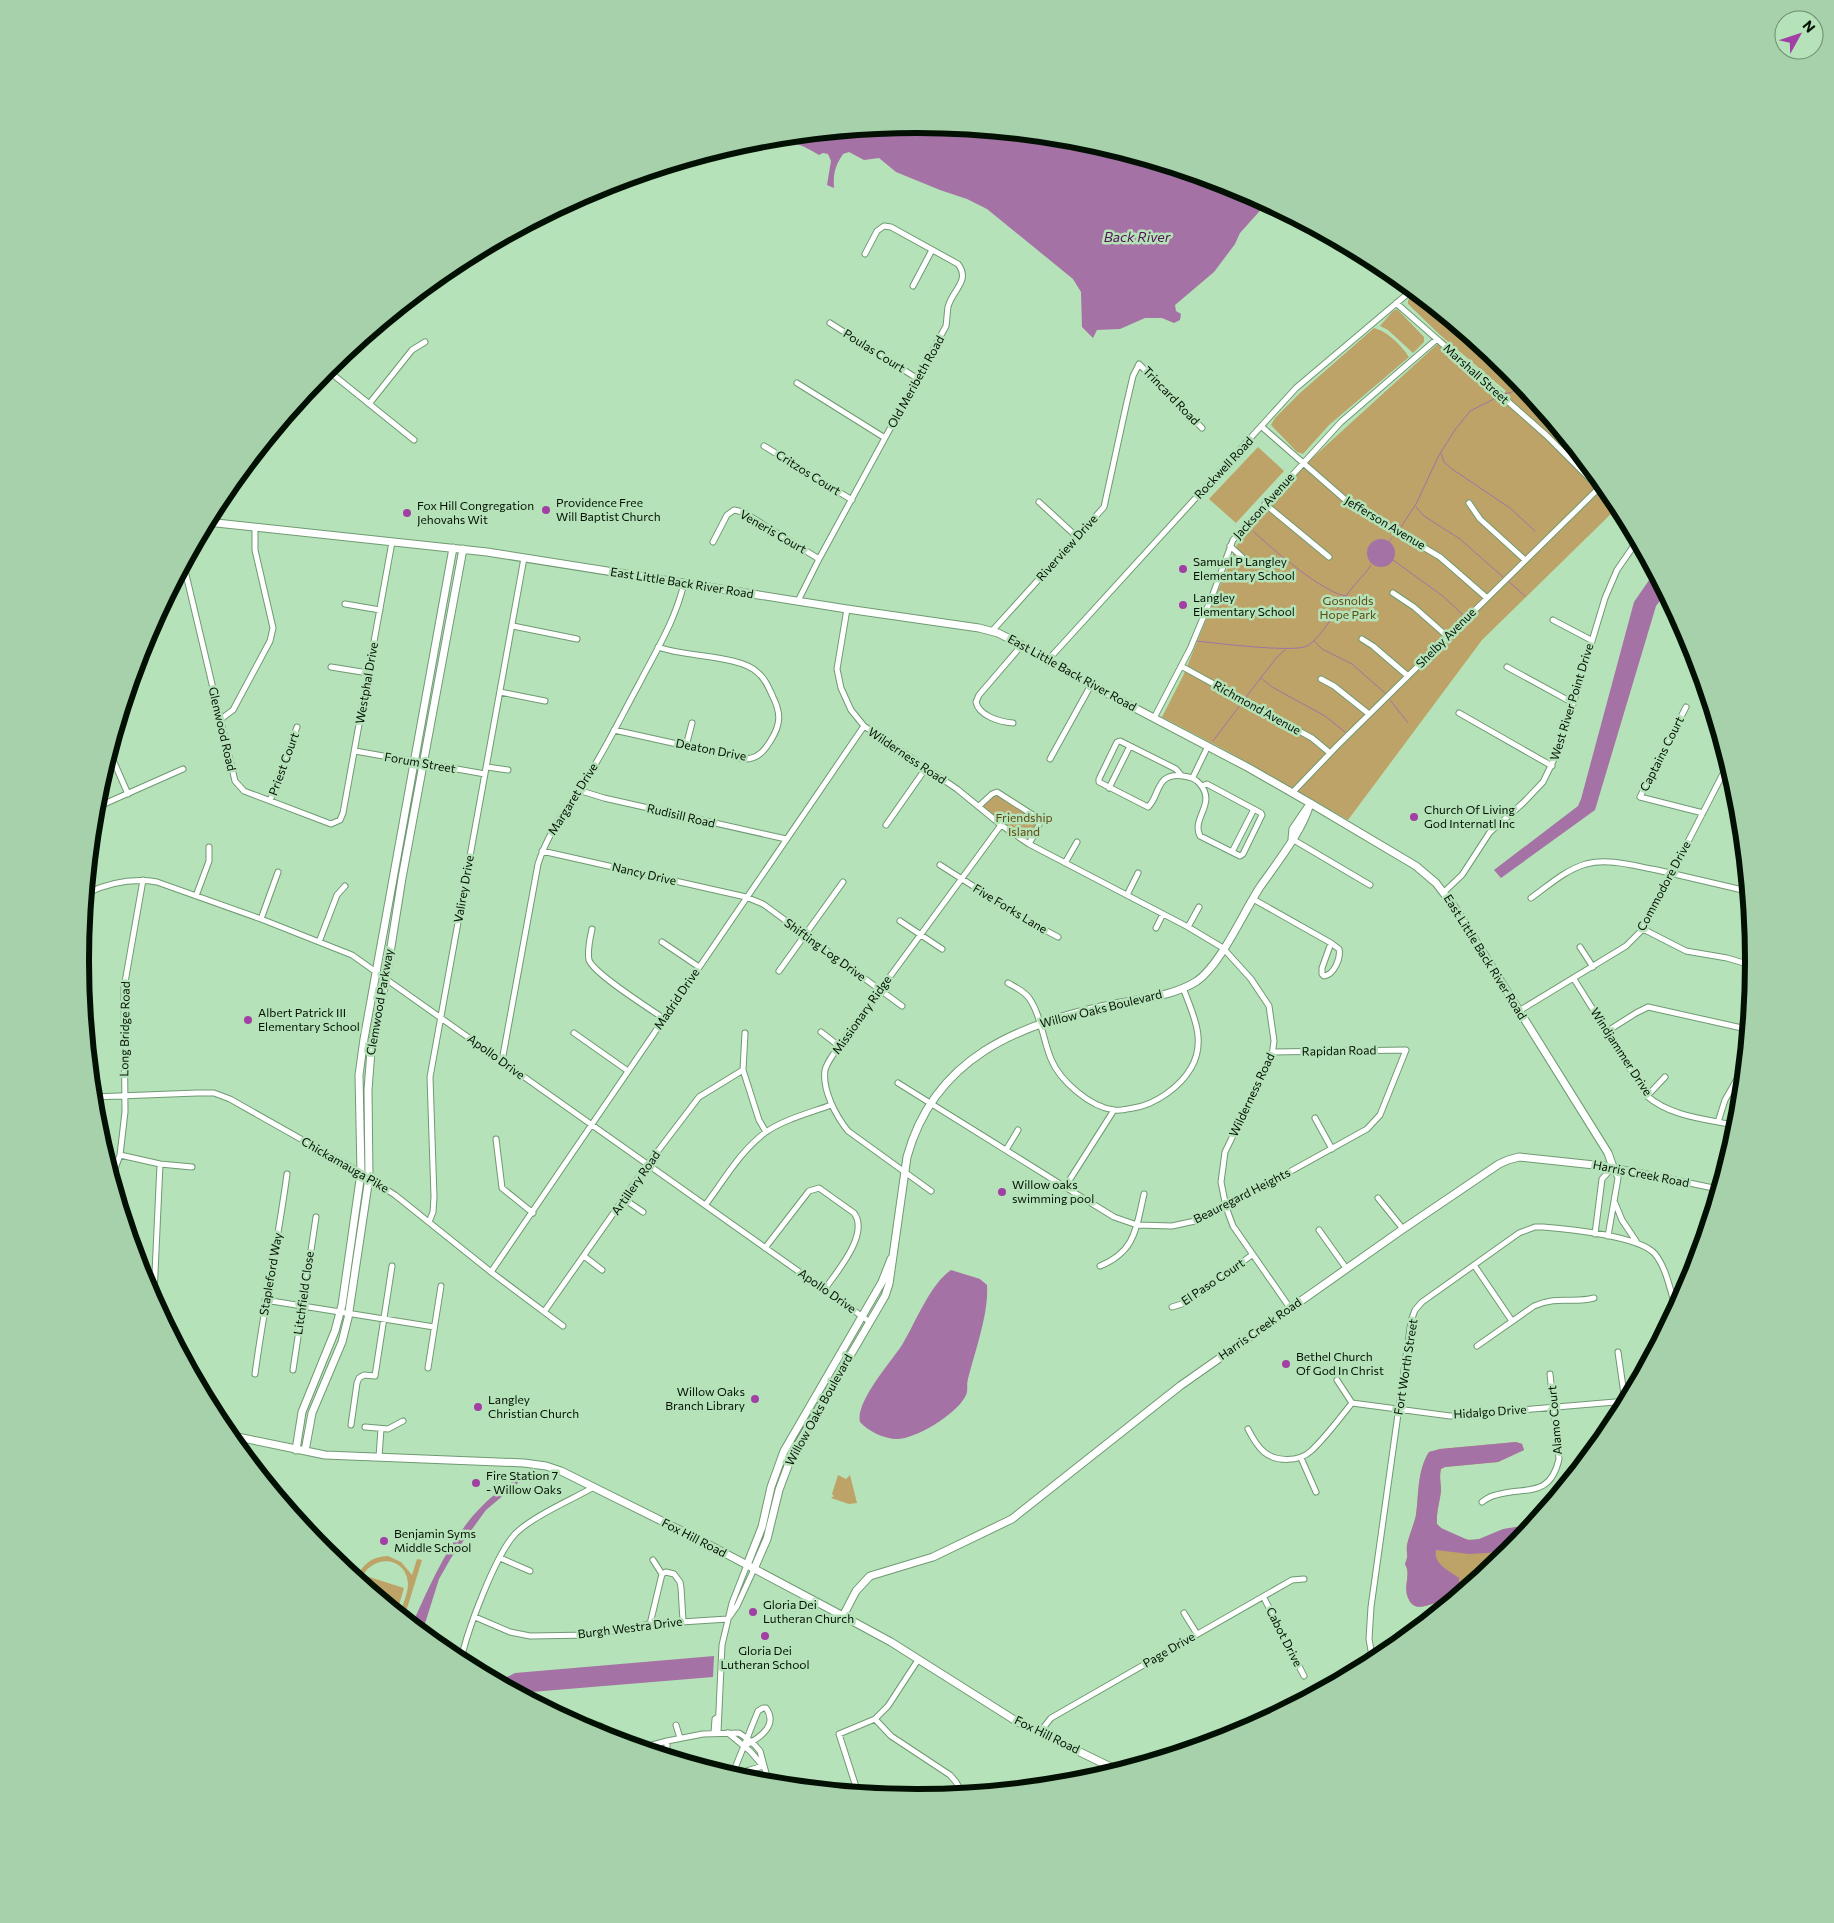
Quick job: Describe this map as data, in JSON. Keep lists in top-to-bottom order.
{
  "streets": {
    "street": [
      "Poulas Court",
      "Marshall Street",
      "Old Meribeth Road",
      "Trincard Road",
      "Rockwell Road",
      "Critzos Court",
      "Jackson Avenue",
      "Jefferson Avenue",
      "Veneris Court",
      "Riverview Drive",
      "East Little Back River Road",
      "Shelby Avenue",
      "Westphal Drive",
      "West River Point Drive",
      "Richmond Avenue",
      "Glenwood Road",
      "Deaton Drive",
      "Captains Court",
      "Wilderness Road",
      "Forum Street",
      "Priest Court",
      "Margaret Drive",
      "Rudisill Road",
      "Nancy Drive",
      "Commodore Drive",
      "Valirey Drive",
      "Five Forks Lane",
      "Shifting Log Drive",
      "Madrid Drive",
      "Clemwood Parkway",
      "Willow Oaks Boulevard",
      "Missionary Ridge",
      "Long Bridge Road",
      "Rapidan Road",
      "Windjammer Drive",
      "Apollo Drive",
      "Chickamauga Pike",
      "Harris Creek Road",
      "Artillery Road",
      "Beauregard Heights",
      "Stapleford Way",
      "El Paso Court",
      "Litchfield Close",
      "Fort Worth Street",
      "Hidalgo Drive",
      "Alamo Court",
      "Fox Hill Road",
      "Burgh Westra Drive",
      "Cabot Drive",
      "Page Drive"
    ]
  },
  "crossings": [
    ["Poulas Court", "Old Meribeth Road"],
    ["Marshall Street", "Rockwell Road"],
    ["Marshall Street", "Jackson Avenue"],
    ["Old Meribeth Road", "Critzos Court"],
    ["Old Meribeth Road", "Veneris Court"],
    ["Old Meribeth Road", "East Little Back River Road"],
    ["Trincard Road", "Riverview Drive"],
    ["Rockwell Road", "Jefferson Avenue"],
    ["Rockwell Road", "East Little Back River Road"],
    ["Jackson Avenue", "Jefferson Avenue"],
    ["Jackson Avenue", "East Little Back River Road"],
    ["Jackson Avenue", "Richmond Avenue"],
    ["Jefferson Avenue", "Shelby Avenue"],
    ["Riverview Drive", "East Little Back River Road"],
    ["East Little Back River Road", "Shelby Avenue"],
    ["East Little Back River Road", "Westphal Drive"],
    ["East Little Back River Road", "West River Point Drive"],
    ["East Little Back River Road", "Wilderness Road"],
    ["East Little Back River Road", "Margaret Drive"],
    ["East Little Back River Road", "Commodore Drive"],
    ["East Little Back River Road", "Valirey Drive"],
    ["East Little Back River Road", "Clemwood Parkway"],
    ["East Little Back River Road", "Willow Oaks Boulevard"],
    ["East Little Back River Road", "Harris Creek Road"],
    ["East Little Back River Road", "Fort Worth Street"],
    ["Shelby Avenue", "Richmond Avenue"],
    ["Westphal Drive", "Glenwood Road"],
    ["Westphal Drive", "Forum Street"],
    ["Glenwood Road", "Priest Court"],
    ["Deaton Drive", "Margaret Drive"],
    ["Captains Court", "Commodore Drive"],
    ["Wilderness Road", "Madrid Drive"],
    ["Wilderness Road", "Willow Oaks Boulevard"],
    ["Wilderness Road", "Missionary Ridge"],
    ["Wilderness Road", "Rapidan Road"],
    ["Wilderness Road", "Harris Creek Road"],
    ["Wilderness Road", "Beauregard Heights"],
    ["Wilderness Road", "El Paso Court"],
    ["Forum Street", "Valirey Drive"],
    ["Forum Street", "Clemwood Parkway"],
    ["Margaret Drive", "Rudisill Road"],
    ["Margaret Drive", "Nancy Drive"],
    ["Margaret Drive", "Apollo Drive"],
    ["Rudisill Road", "Madrid Drive"],
    ["Nancy Drive", "Shifting Log Drive"],
    ["Nancy Drive", "Madrid Drive"],
    ["Commodore Drive", "Windjammer Drive"],
    ["Valirey Drive", "Apollo Drive"],
    ["Valirey Drive", "Chickamauga Pike"],
    ["Five Forks Lane", "Missionary Ridge"],
    ["Shifting Log Drive", "Madrid Drive"],
    ["Shifting Log Drive", "Missionary Ridge"],
    ["Madrid Drive", "Apollo Drive"],
    ["Madrid Drive", "Chickamauga Pike"],
    ["Clemwood Parkway", "Apollo Drive"],
    ["Clemwood Parkway", "Chickamauga Pike"],
    ["Clemwood Parkway", "Fox Hill Road"],
    ["Willow Oaks Boulevard", "Missionary Ridge"],
    ["Willow Oaks Boulevard", "Apollo Drive"],
    ["Willow Oaks Boulevard", "Beauregard Heights"],
    ["Willow Oaks Boulevard", "Fox Hill Road"],
    ["Long Bridge Road", "Apollo Drive"],
    ["Long Bridge Road", "Chickamauga Pike"],
    ["Rapidan Road", "Beauregard Heights"],
    ["Apollo Drive", "Artillery Road"],
    ["Chickamauga Pike", "Artillery Road"],
    ["Harris Creek Road", "Fox Hill Road"],
    ["Fort Worth Street", "Hidalgo Drive"],
    ["Hidalgo Drive", "Alamo Court"],
    ["Fox Hill Road", "Page Drive"],
    ["Cabot Drive", "Page Drive"]
  ],
  "water": ["Back River"],
  "parks": ["Gosnolds Hope Park", "Friendship Island"],
  "places": [
    "Providence Free Will Baptist Church",
    "Fox Hill Congregation Jehovahs Wit",
    "Samuel P Langley Elementary School",
    "Langley Elementary School",
    "Church Of Living God Internatl Inc",
    "Albert Patrick III Elementary School",
    "Willow oaks swimming pool",
    "Bethel Church Of God In Christ",
    "Willow Oaks Branch Library",
    "Langley Christian Church",
    "Fire Station 7 - Willow Oaks",
    "Benjamin Syms Middle School",
    "Gloria Dei Lutheran Church",
    "Gloria Dei Lutheran School"
  ],
  "north": "top right"
}
